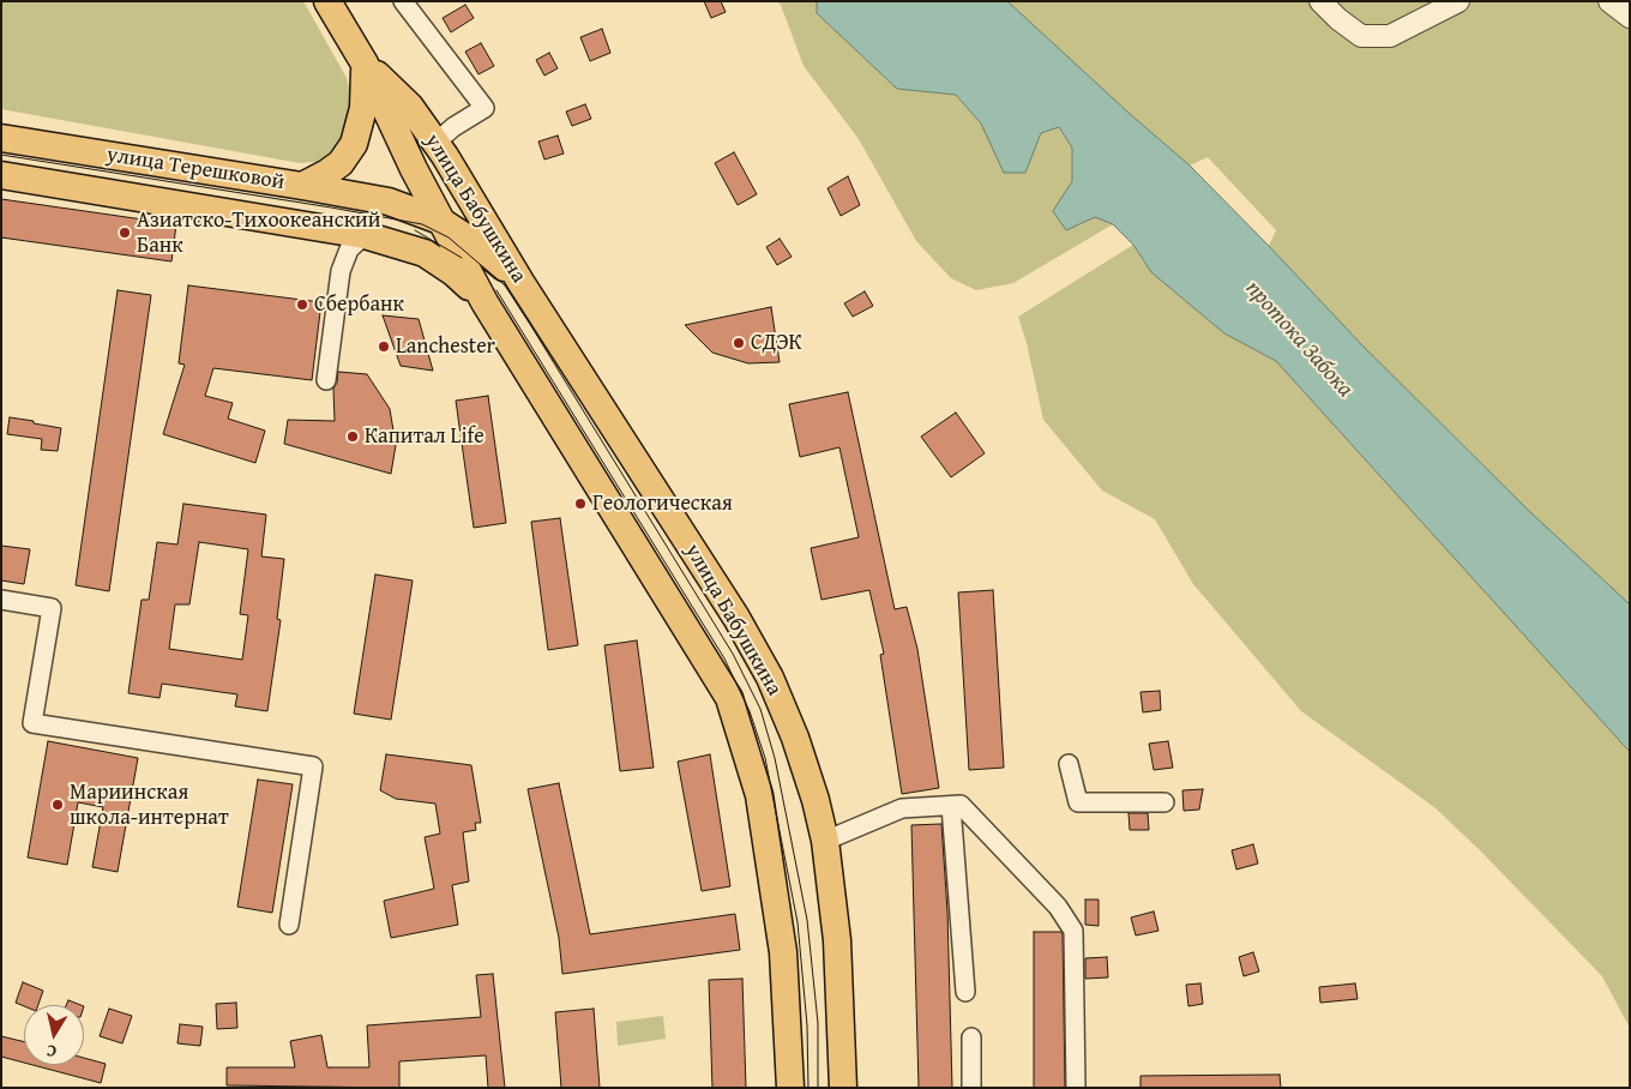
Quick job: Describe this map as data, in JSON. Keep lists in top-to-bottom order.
{
  "streets": {
    "main road": ["улица Терешковой", "улица Бабушкина"]
  },
  "crossings": [
    ["улица Терешковой", "улица Бабушкина"]
  ],
  "water": ["протока Забока"],
  "places": [
    "Азиатско-Тихоокеанский Банк",
    "Сбербанк",
    "СДЭК",
    "Lanchester",
    "Капитал Life",
    "Геологическая",
    "Мариинская школа-интернат"
  ],
  "north": "bottom"
}
